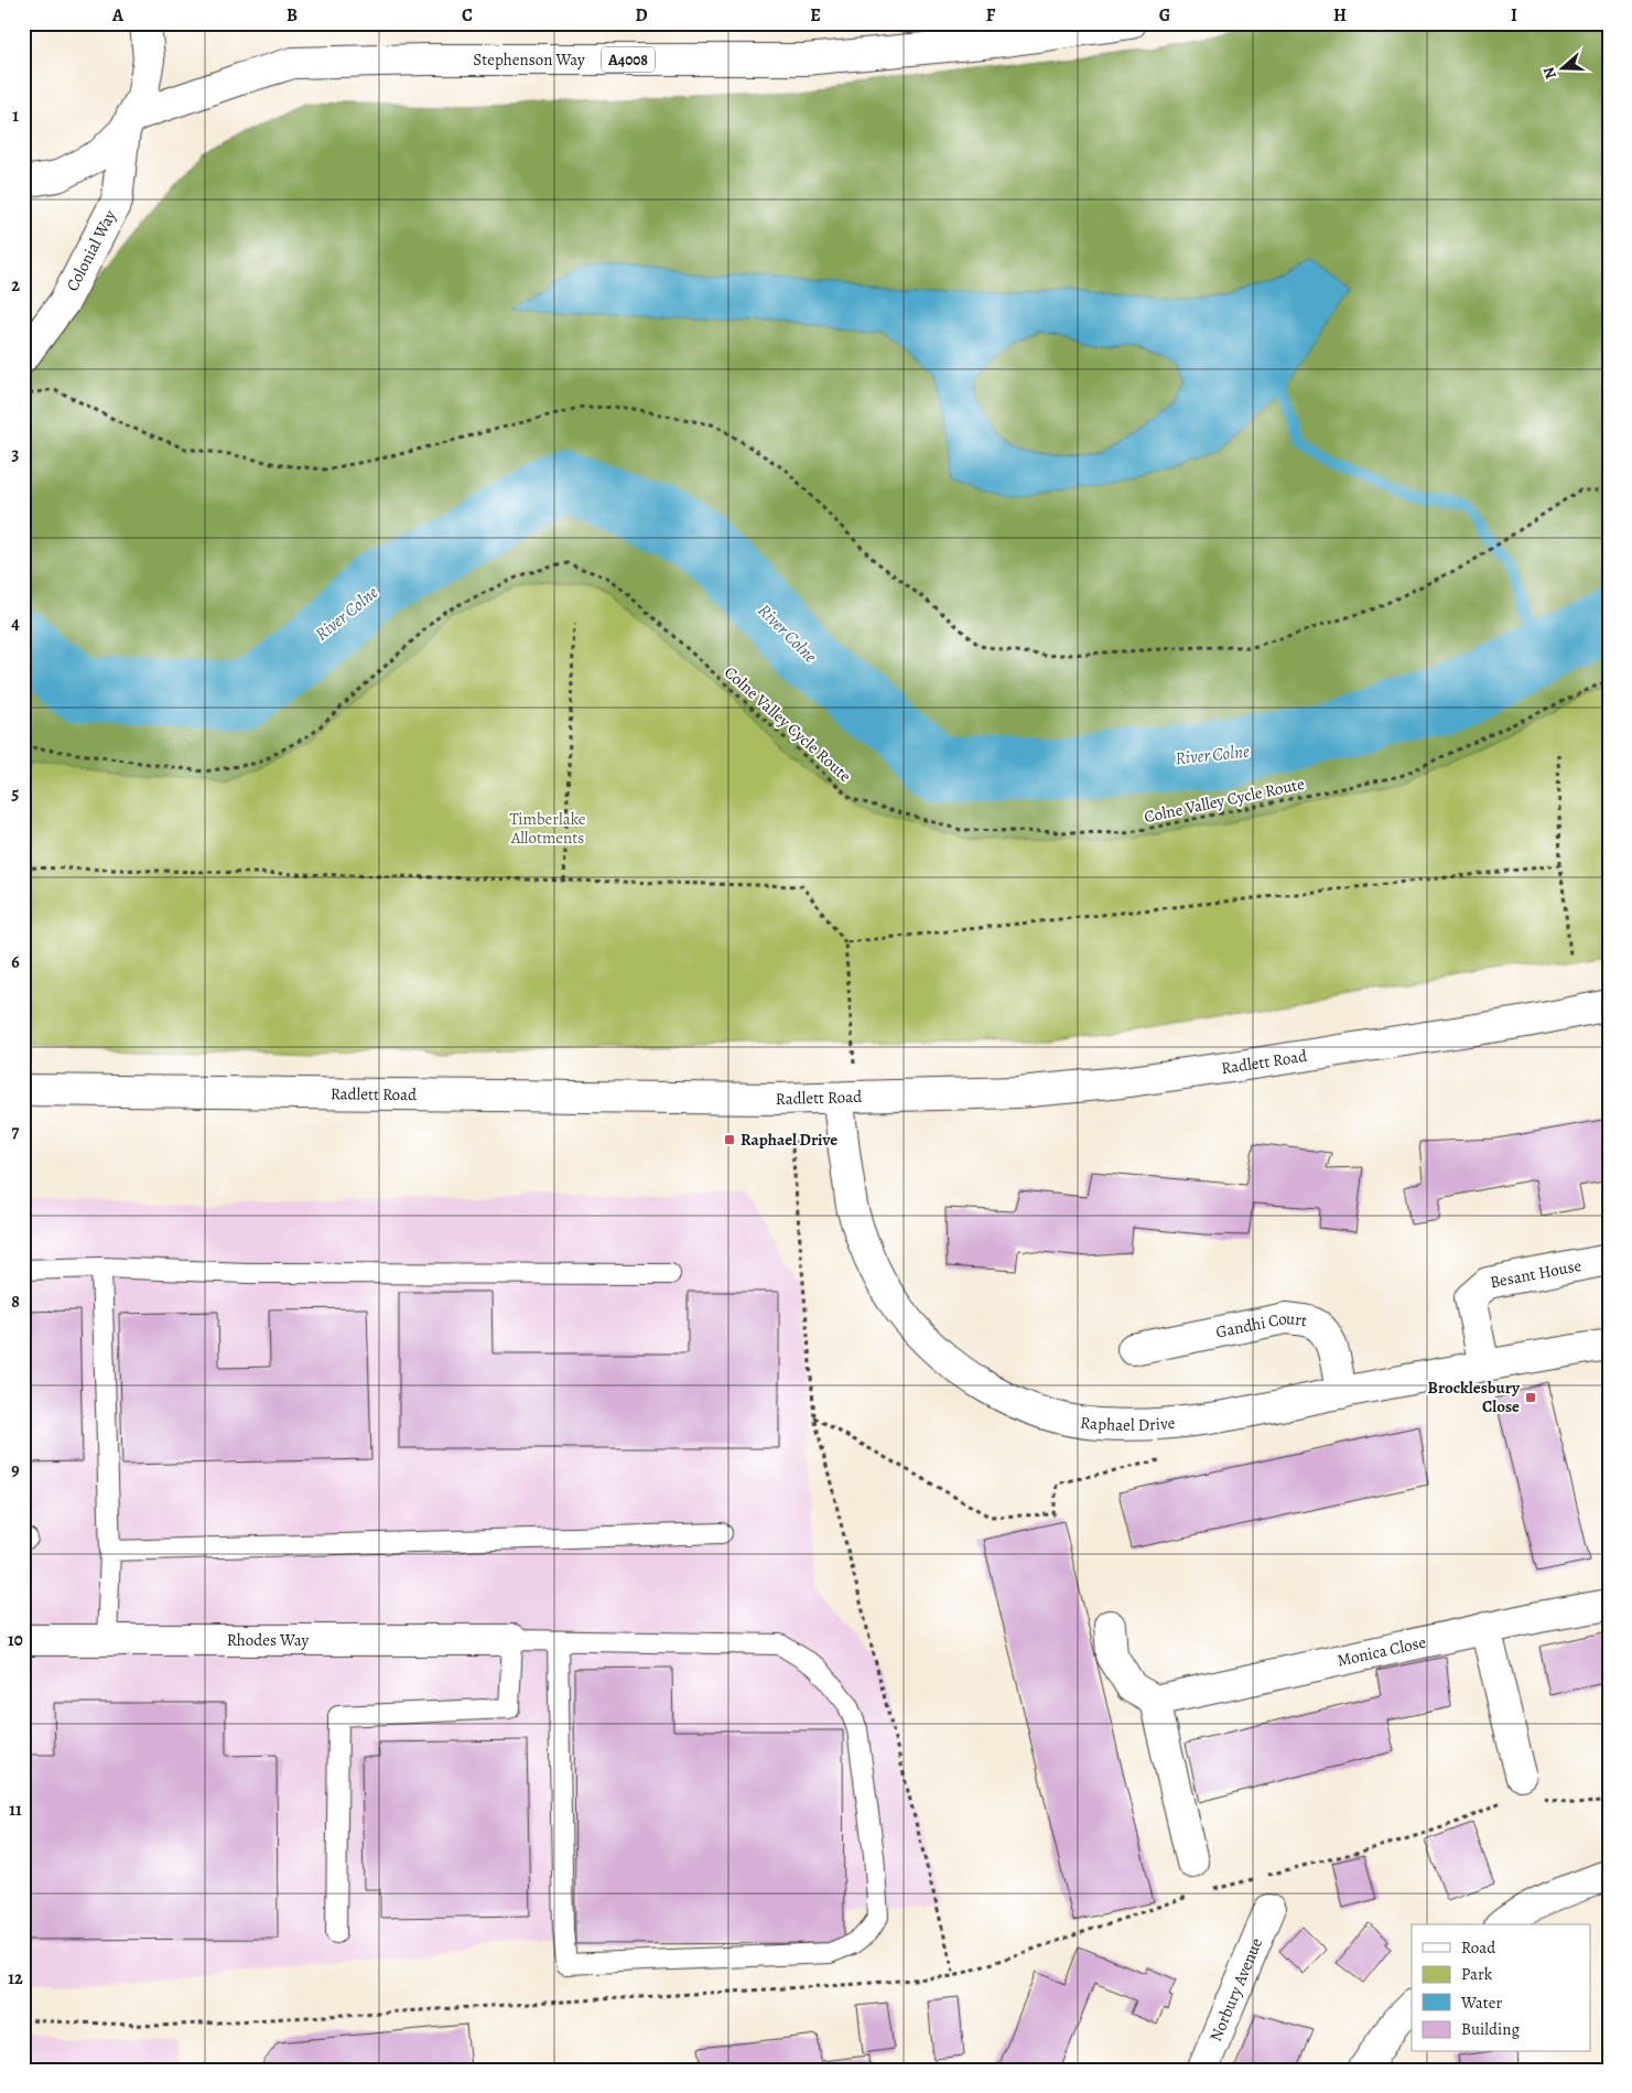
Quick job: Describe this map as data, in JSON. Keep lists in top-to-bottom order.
{
  "streets": {
    "street": [
      "Stephenson Way",
      "A4008",
      "Colonial Way",
      "Radlett Road",
      "Besant House",
      "Gandhi Court",
      "Raphael Drive",
      "Rhodes Way",
      "Monica Close",
      "Norbury Avenue"
    ],
    "path": ["Colne Valley Cycle Route"]
  },
  "crossings": [
    ["Stephenson Way", "Colonial Way"],
    ["Radlett Road", "Raphael Drive"],
    ["Besant House", "Raphael Drive"],
    ["Gandhi Court", "Raphael Drive"]
  ],
  "water": ["River Colne"],
  "parks": ["Timberlake Allotments"],
  "places": {
    "transit": ["Raphael Drive", "Brocklesbury Close"]
  },
  "legend": [
    "Road",
    "Park",
    "Water",
    "Building"
  ],
  "north": "left",
  "grid": {
    "columns": [
      "A",
      "B",
      "C",
      "D",
      "E",
      "F",
      "G",
      "H",
      "I"
    ],
    "rows": [
      "1",
      "2",
      "3",
      "4",
      "5",
      "6",
      "7",
      "8",
      "9",
      "10",
      "11",
      "12"
    ]
  }
}
